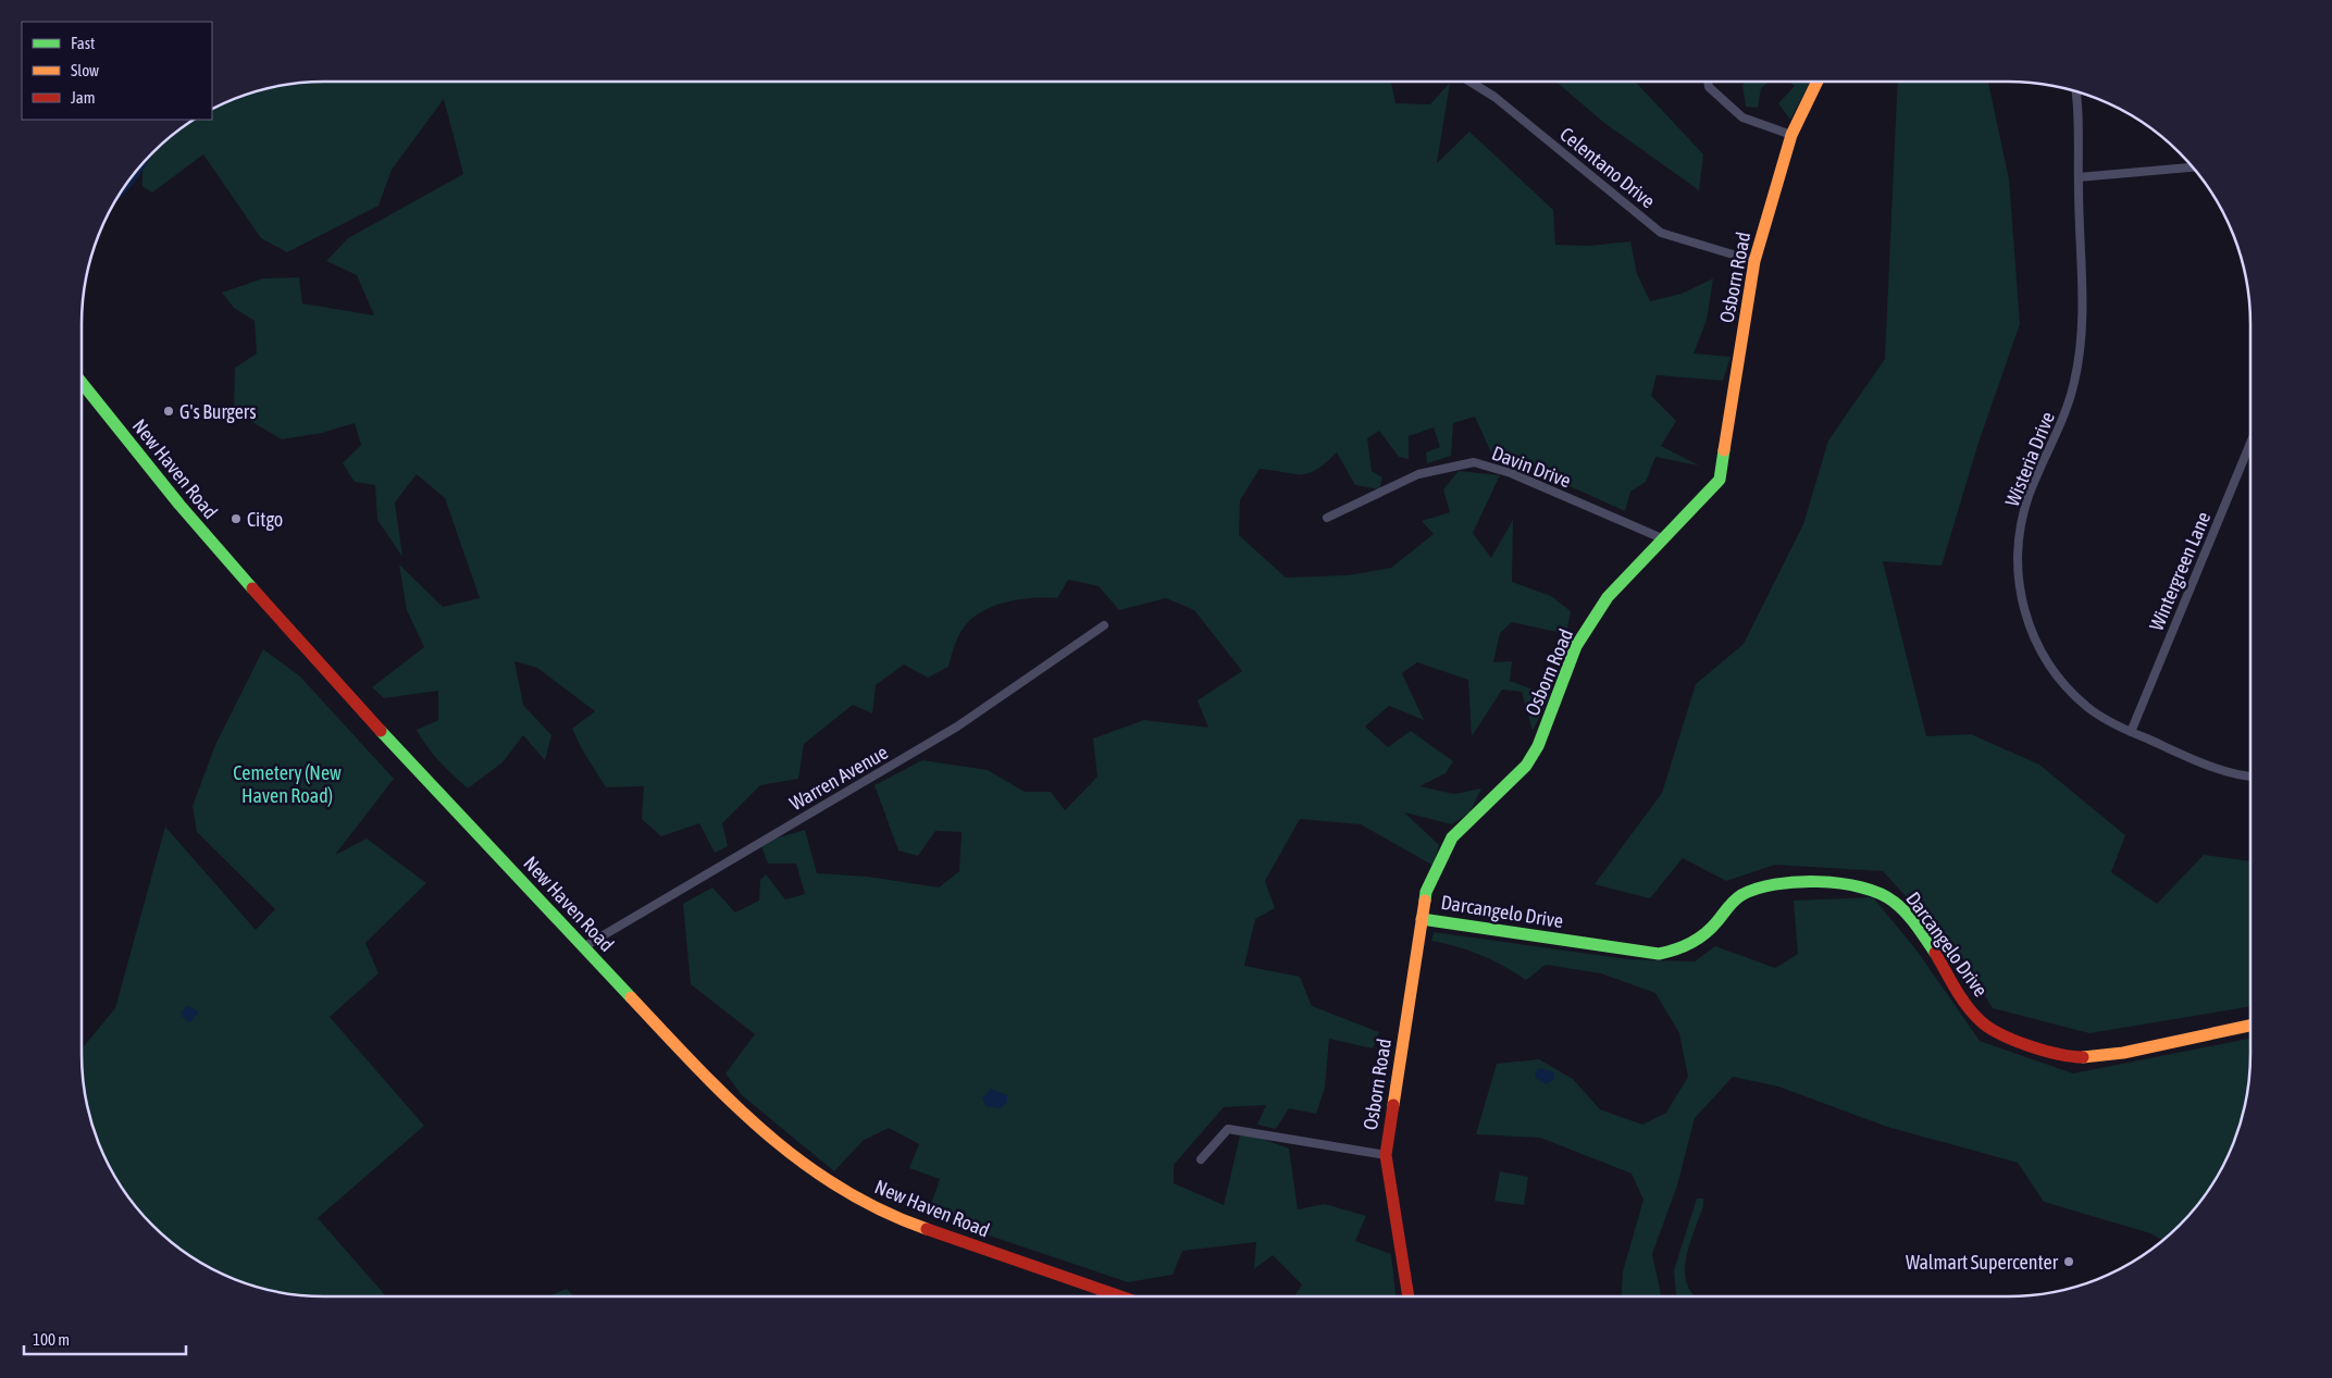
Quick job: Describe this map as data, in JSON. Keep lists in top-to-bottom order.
{
  "streets": {
    "street": [
      "Celentano Drive",
      "Osborn Road",
      "Wisteria Drive",
      "Davin Drive",
      "New Haven Road",
      "Wintergreen Lane",
      "Warren Avenue",
      "Darcangelo Drive"
    ]
  },
  "crossings": [
    ["Celentano Drive", "Osborn Road"],
    ["Osborn Road", "Davin Drive"],
    ["Osborn Road", "Darcangelo Drive"],
    ["Wisteria Drive", "Wintergreen Lane"],
    ["New Haven Road", "Warren Avenue"]
  ],
  "parks": ["Cemetery (New Haven Road)"],
  "places": ["G's Burgers", "Citgo", "Walmart Supercenter"],
  "legend": ["Fast", "Slow", "Jam"],
  "scale_bar": "100 m"
}
